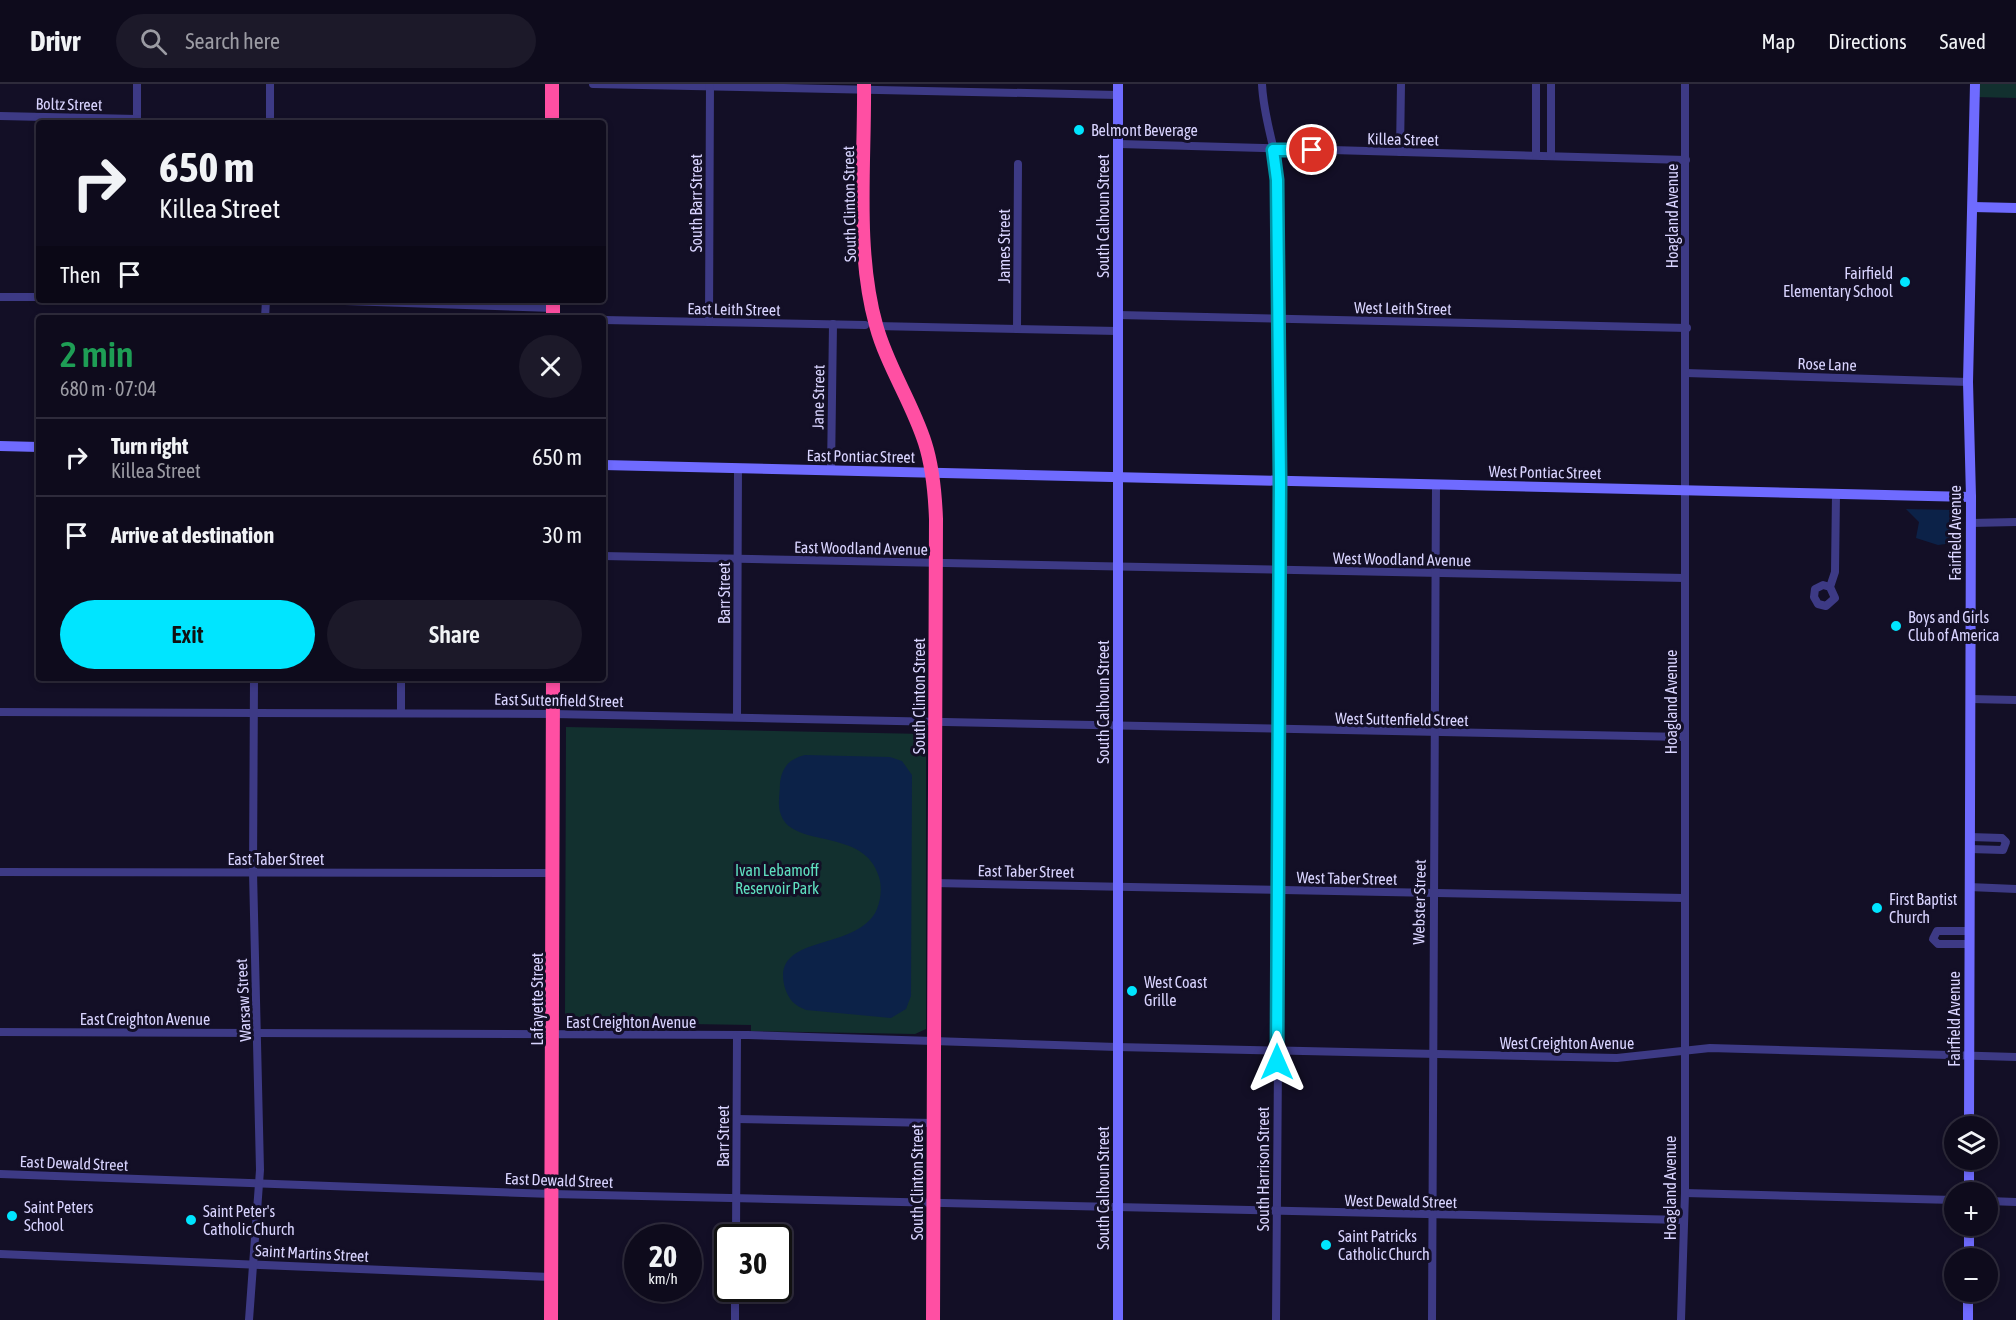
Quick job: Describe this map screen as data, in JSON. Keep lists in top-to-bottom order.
{
  "streets": {
    "highway": ["South Clinton Street", "Lafayette Street"],
    "street": [
      "Boltz Street",
      "Killea Street",
      "South Barr Street",
      "South Calhoun Street",
      "Hoagland Avenue",
      "James Street",
      "West Leith Street",
      "East Leith Street",
      "Rose Lane",
      "Jane Street",
      "East Pontiac Street",
      "West Pontiac Street",
      "Fairfield Avenue",
      "East Woodland Avenue",
      "West Woodland Avenue",
      "Barr Street",
      "East Suttenfield Street",
      "West Suttenfield Street",
      "East Taber Street",
      "West Taber Street",
      "Webster Street",
      "Warsaw Street",
      "East Creighton Avenue",
      "West Creighton Avenue",
      "East Dewald Street",
      "South Harrison Street",
      "West Dewald Street",
      "Saint Martins Street"
    ]
  },
  "crossings": [
    ["Killea Street", "South Calhoun Street"],
    ["Killea Street", "Hoagland Avenue"],
    ["Killea Street", "South Harrison Street"],
    ["South Barr Street", "East Leith Street"],
    ["South Clinton Street", "East Leith Street"],
    ["South Clinton Street", "East Pontiac Street"],
    ["South Clinton Street", "East Woodland Avenue"],
    ["South Clinton Street", "East Suttenfield Street"],
    ["South Clinton Street", "East Taber Street"],
    ["South Clinton Street", "East Creighton Avenue"],
    ["South Clinton Street", "East Dewald Street"],
    ["South Calhoun Street", "West Leith Street"],
    ["South Calhoun Street", "East Leith Street"],
    ["South Calhoun Street", "East Pontiac Street"],
    ["South Calhoun Street", "West Pontiac Street"],
    ["South Calhoun Street", "East Woodland Avenue"],
    ["South Calhoun Street", "West Woodland Avenue"],
    ["South Calhoun Street", "East Suttenfield Street"],
    ["South Calhoun Street", "West Suttenfield Street"],
    ["South Calhoun Street", "East Taber Street"],
    ["South Calhoun Street", "West Taber Street"],
    ["South Calhoun Street", "East Creighton Avenue"],
    ["South Calhoun Street", "West Creighton Avenue"],
    ["South Calhoun Street", "East Dewald Street"],
    ["South Calhoun Street", "West Dewald Street"],
    ["Hoagland Avenue", "West Leith Street"],
    ["Hoagland Avenue", "Rose Lane"],
    ["Hoagland Avenue", "West Pontiac Street"],
    ["Hoagland Avenue", "West Woodland Avenue"],
    ["Hoagland Avenue", "West Suttenfield Street"],
    ["Hoagland Avenue", "West Taber Street"],
    ["Hoagland Avenue", "West Creighton Avenue"],
    ["Hoagland Avenue", "West Dewald Street"],
    ["James Street", "East Leith Street"],
    ["West Leith Street", "South Harrison Street"],
    ["East Leith Street", "Jane Street"],
    ["Rose Lane", "Fairfield Avenue"],
    ["Jane Street", "East Pontiac Street"],
    ["East Pontiac Street", "West Pontiac Street"],
    ["East Pontiac Street", "Barr Street"],
    ["West Pontiac Street", "Fairfield Avenue"],
    ["West Pontiac Street", "Webster Street"],
    ["West Pontiac Street", "South Harrison Street"],
    ["Fairfield Avenue", "West Creighton Avenue"],
    ["East Woodland Avenue", "West Woodland Avenue"],
    ["East Woodland Avenue", "Barr Street"],
    ["West Woodland Avenue", "Webster Street"],
    ["West Woodland Avenue", "South Harrison Street"],
    ["Barr Street", "East Suttenfield Street"],
    ["Barr Street", "East Creighton Avenue"],
    ["Barr Street", "East Dewald Street"],
    ["East Suttenfield Street", "West Suttenfield Street"],
    ["East Suttenfield Street", "Lafayette Street"],
    ["East Suttenfield Street", "Warsaw Street"],
    ["West Suttenfield Street", "Webster Street"],
    ["West Suttenfield Street", "South Harrison Street"],
    ["East Taber Street", "West Taber Street"],
    ["East Taber Street", "Lafayette Street"],
    ["East Taber Street", "Warsaw Street"],
    ["West Taber Street", "Webster Street"],
    ["West Taber Street", "South Harrison Street"],
    ["Webster Street", "West Creighton Avenue"],
    ["Webster Street", "West Dewald Street"],
    ["Lafayette Street", "East Creighton Avenue"],
    ["Lafayette Street", "East Dewald Street"],
    ["Lafayette Street", "Saint Martins Street"],
    ["Warsaw Street", "East Creighton Avenue"],
    ["Warsaw Street", "East Dewald Street"],
    ["Warsaw Street", "Saint Martins Street"],
    ["East Creighton Avenue", "West Creighton Avenue"],
    ["West Creighton Avenue", "South Harrison Street"],
    ["East Dewald Street", "West Dewald Street"],
    ["South Harrison Street", "West Dewald Street"]
  ],
  "parks": ["Ivan Lebamoff Reservoir Park"],
  "places": [
    "Belmont Beverage",
    "Fairfield Elementary School",
    "Boys and Girls Club of America",
    "First Baptist Church",
    "West Coast Grille",
    "Saint Peters School",
    "Saint Peter's Catholic Church",
    "Saint Patricks Catholic Church"
  ],
  "page": {
    "header": "Drivr",
    "search": "Search here",
    "nav": ["Map", "Directions", "Saved"],
    "turn": ["650 m", "Killea Street"],
    "then": "Then",
    "heading": ["2 min", "680 m · 07:04"],
    "list": [
      {
        "name": "Turn right",
        "note": "Killea Street",
        "value": "650 m"
      },
      {
        "name": "Arrive at destination",
        "value": "30 m"
      }
    ],
    "buttons": ["Exit", "Share"],
    "map_buttons": ["+", "−"],
    "speed": "20 km/h",
    "limit": "30"
  }
}
